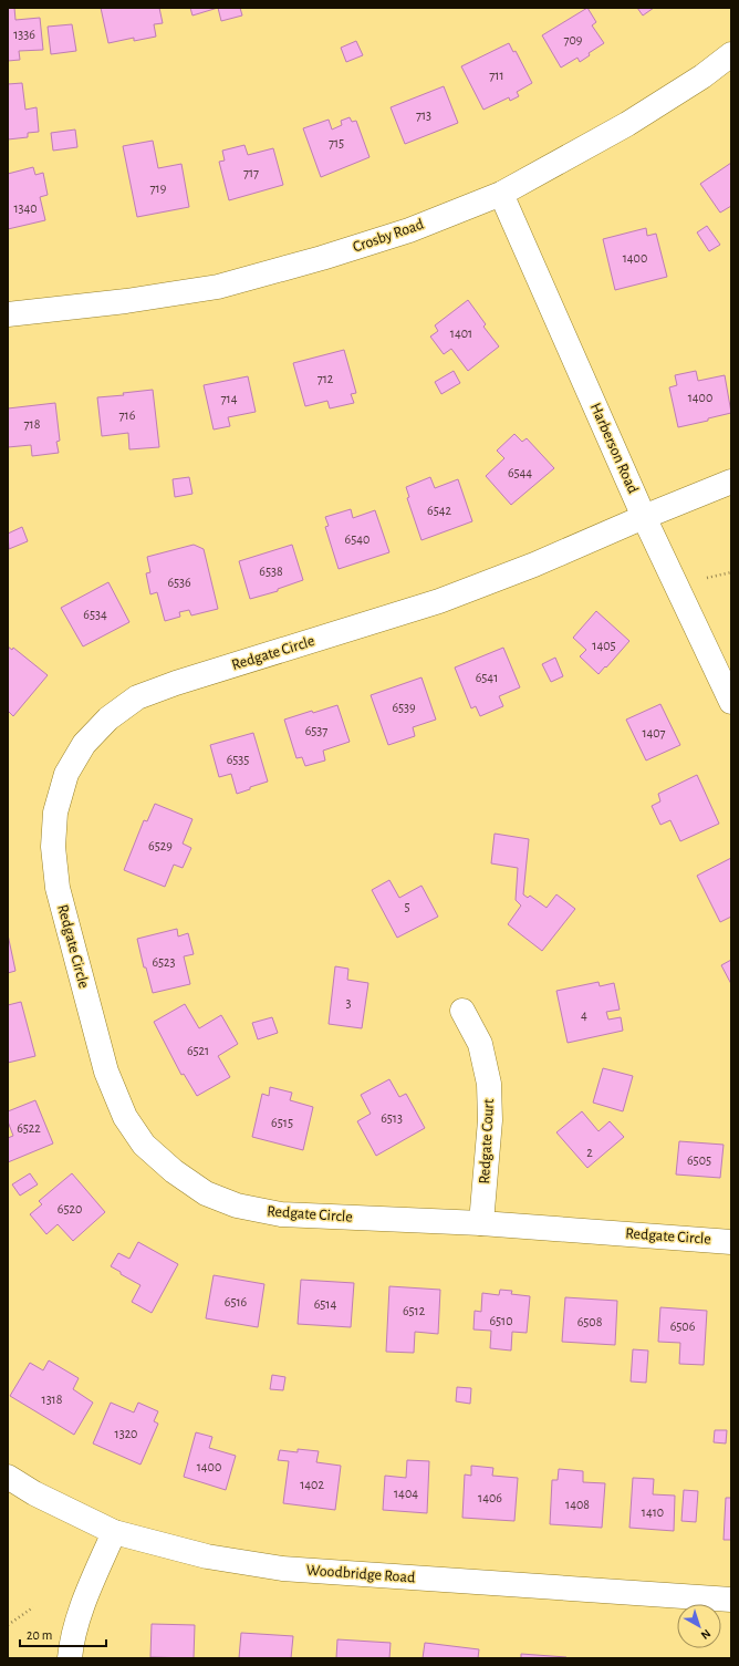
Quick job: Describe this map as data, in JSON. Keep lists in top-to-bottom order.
{
  "streets": {
    "street": [
      "Crosby Road",
      "Harberson Road",
      "Redgate Circle",
      "Redgate Court",
      "Woodbridge Road"
    ]
  },
  "crossings": [
    ["Crosby Road", "Harberson Road"],
    ["Harberson Road", "Redgate Circle"],
    ["Redgate Circle", "Redgate Court"]
  ],
  "house_numbers": [
    "1336",
    "709",
    "711",
    "713",
    "715",
    "717",
    "719",
    "1340",
    "1400",
    "1401",
    "712",
    "1400",
    "714",
    "716",
    "718",
    "6544",
    "6542",
    "6540",
    "6538",
    "6536",
    "6534",
    "1405",
    "6541",
    "6539",
    "6537",
    "1407",
    "6535",
    "6529",
    "5",
    "6523",
    "3",
    "4",
    "6521",
    "6513",
    "6515",
    "6522",
    "2",
    "6505",
    "6520",
    "6516",
    "6514",
    "6512",
    "6510",
    "6508",
    "6506",
    "1318",
    "1320",
    "1400",
    "1402",
    "1404",
    "1406",
    "1408",
    "1410"
  ],
  "scale_bar": "20 m",
  "north": "bottom right"
}
